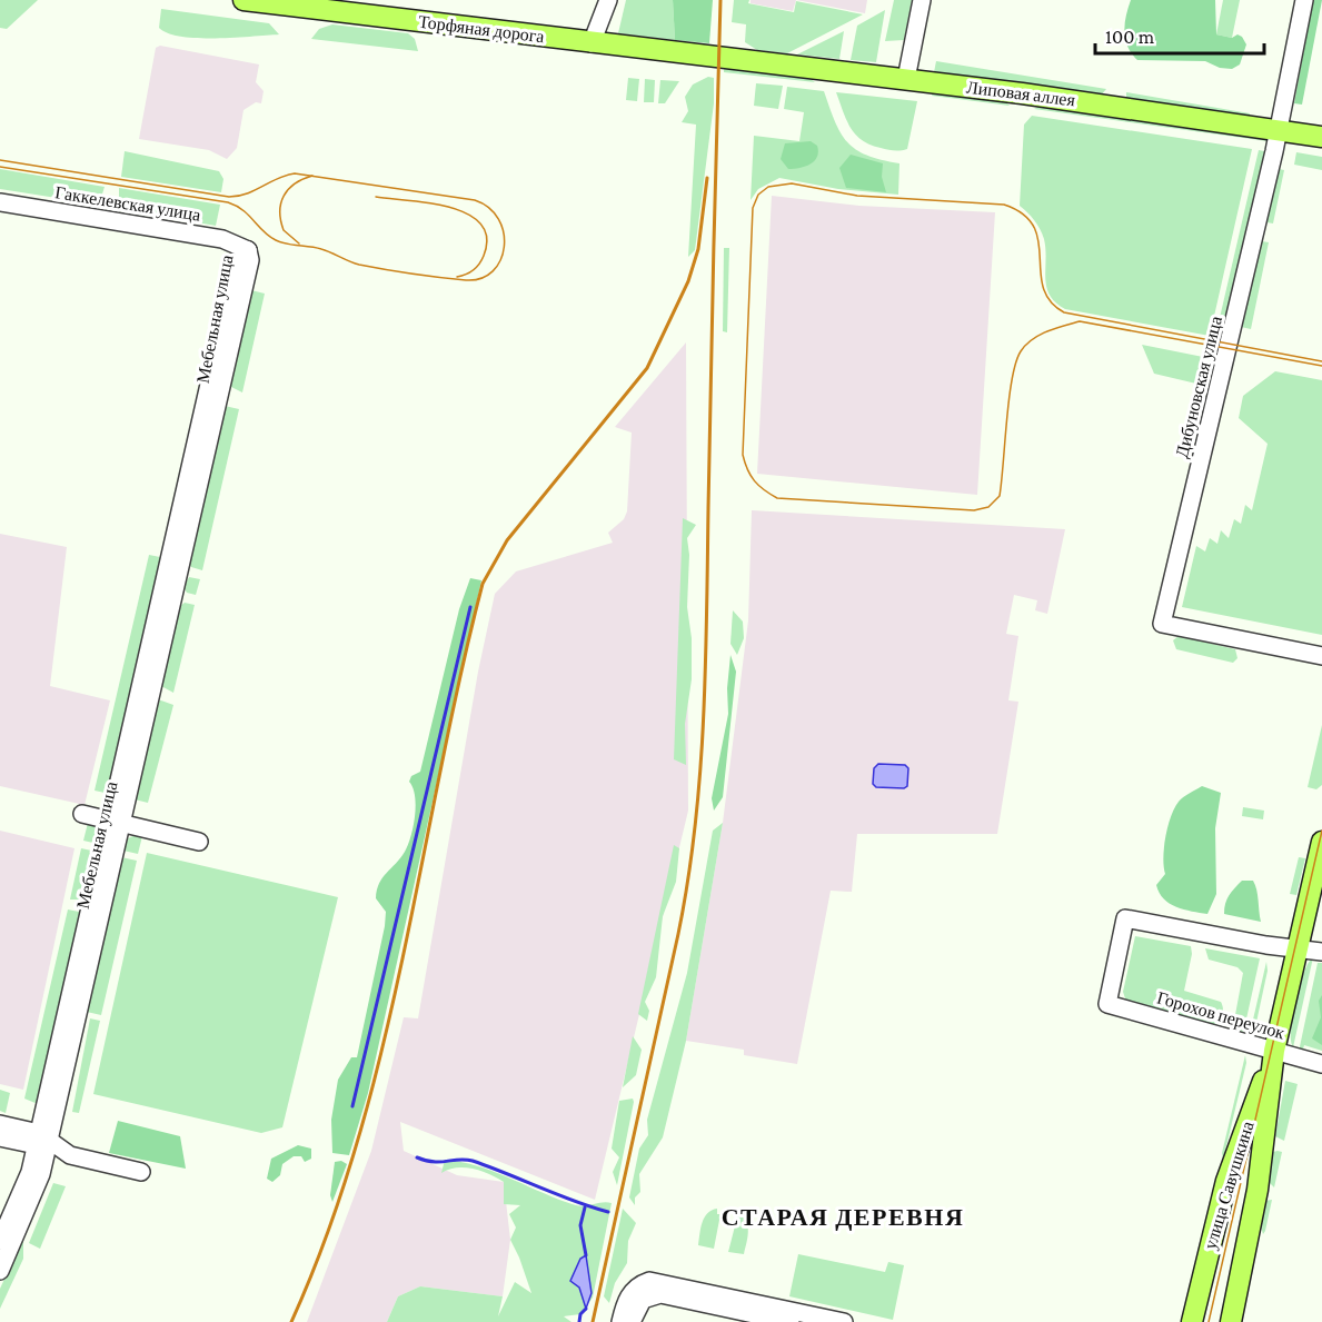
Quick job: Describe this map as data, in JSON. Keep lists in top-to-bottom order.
{
  "streets": {
    "main road": ["Торфяная дорога", "Липовая аллея", "улица Савушкина"],
    "street": [
      "Гаккелевская улица",
      "Мебельная улица",
      "Дибуновская улица",
      "Горохов переулок"
    ]
  },
  "crossings": [
    ["Торфяная дорога", "Липовая аллея"],
    ["Липовая аллея", "Дибуновская улица"],
    ["Гаккелевская улица", "Мебельная улица"],
    ["Горохов переулок", "улица Савушкина"]
  ],
  "districts": ["СТАРАЯ ДЕРЕВНЯ"],
  "scale_bar": "100 m"
}
